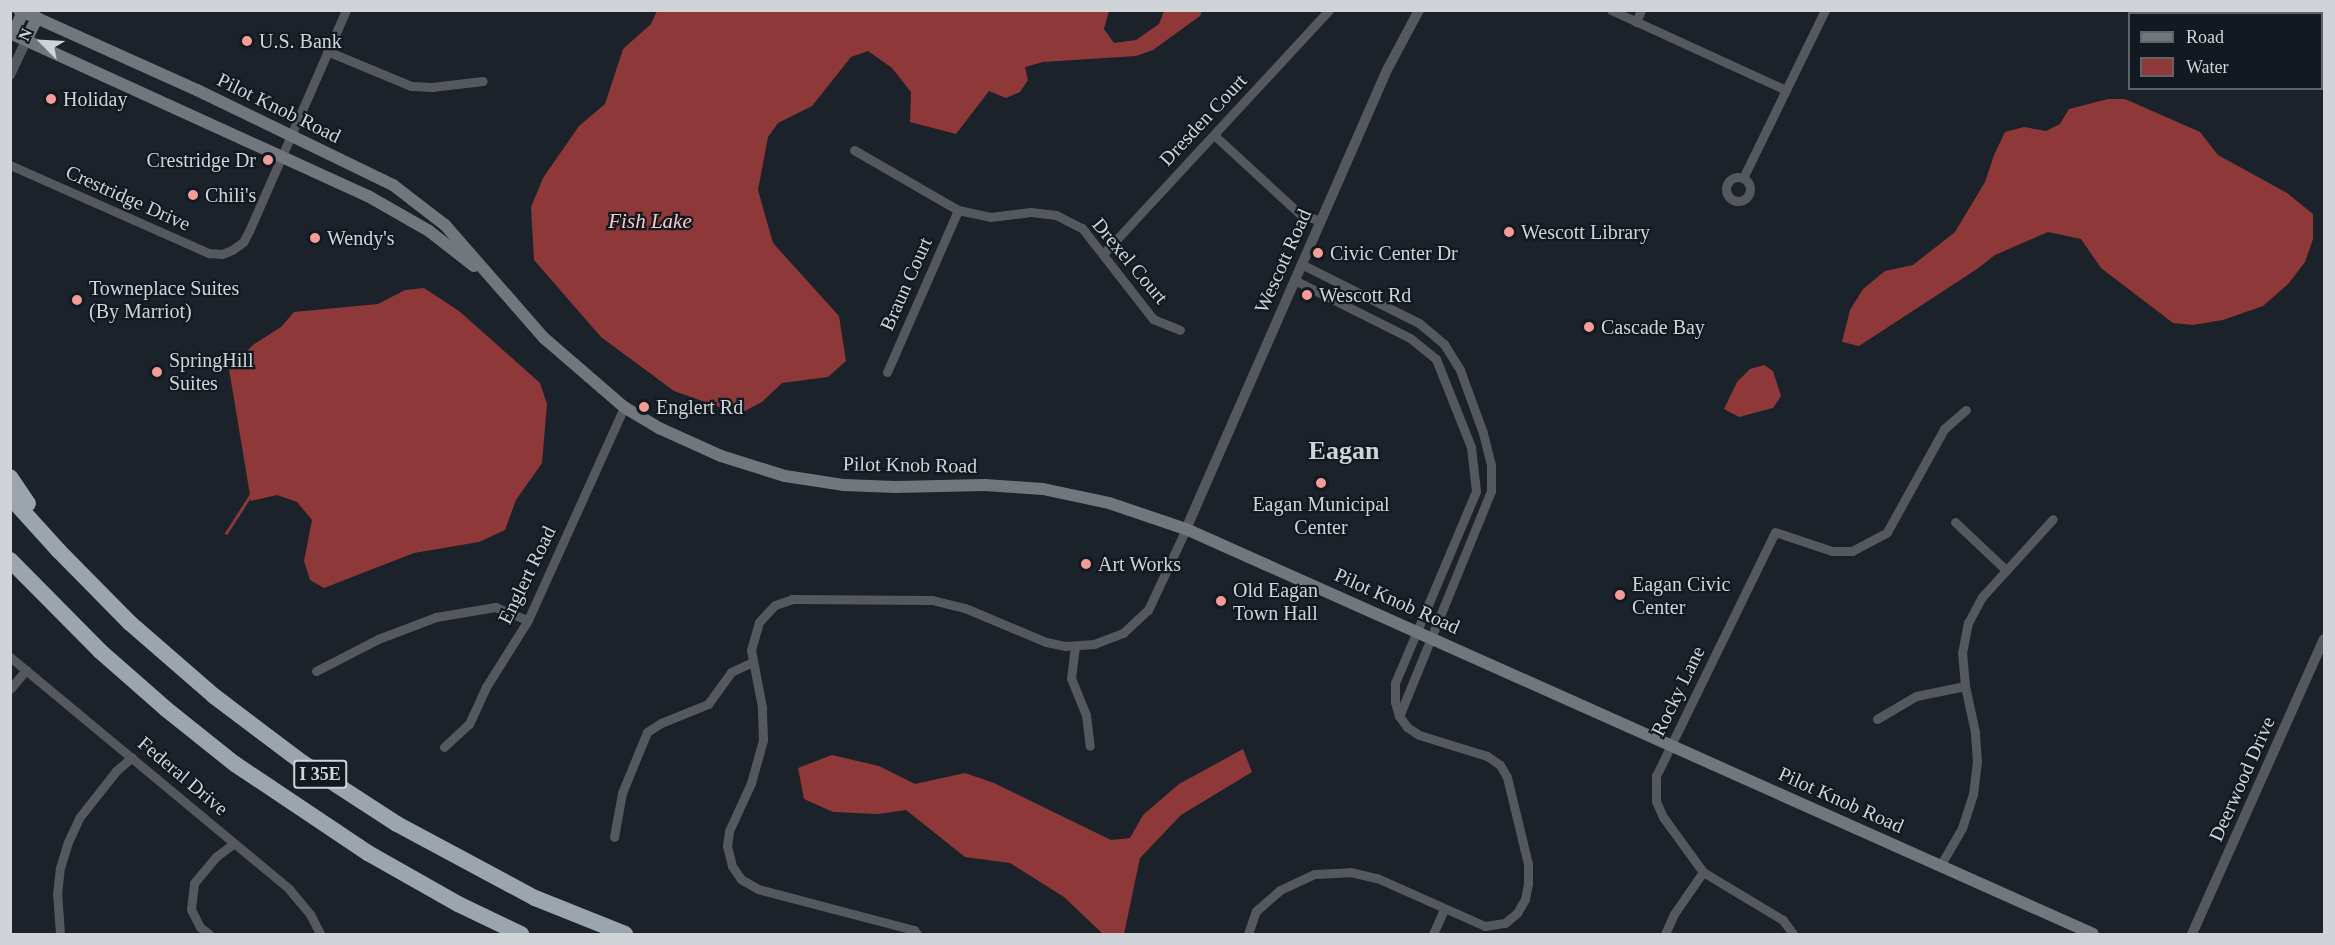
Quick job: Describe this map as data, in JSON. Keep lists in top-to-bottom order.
{
  "streets": {
    "highway": ["I 35E"],
    "main road": ["Pilot Knob Road"],
    "street": [
      "Dresden Court",
      "Crestridge Drive",
      "Drexel Court",
      "Wescott Road",
      "Braun Court",
      "Englert Road",
      "Rocky Lane",
      "Federal Drive",
      "Deerwood Drive"
    ]
  },
  "crossings": [
    ["Pilot Knob Road", "Crestridge Drive"],
    ["Pilot Knob Road", "Wescott Road"],
    ["Pilot Knob Road", "Englert Road"],
    ["Pilot Knob Road", "Rocky Lane"],
    ["Dresden Court", "Drexel Court"],
    ["Drexel Court", "Braun Court"]
  ],
  "districts": ["Eagan"],
  "water": ["Fish Lake"],
  "places": [
    "U.S. Bank",
    "Holiday",
    "Crestridge Dr",
    "Chili's",
    "Wescott Library",
    "Wendy's",
    "Civic Center Dr",
    "Wescott Rd",
    "Towneplace Suites (By Marriot)",
    "Cascade Bay",
    "SpringHill Suites",
    "Englert Rd",
    "Eagan Municipal Center",
    "Art Works",
    "Eagan Civic Center",
    "Old Eagan Town Hall"
  ],
  "legend": ["Road", "Water"],
  "north": "top left"
}
